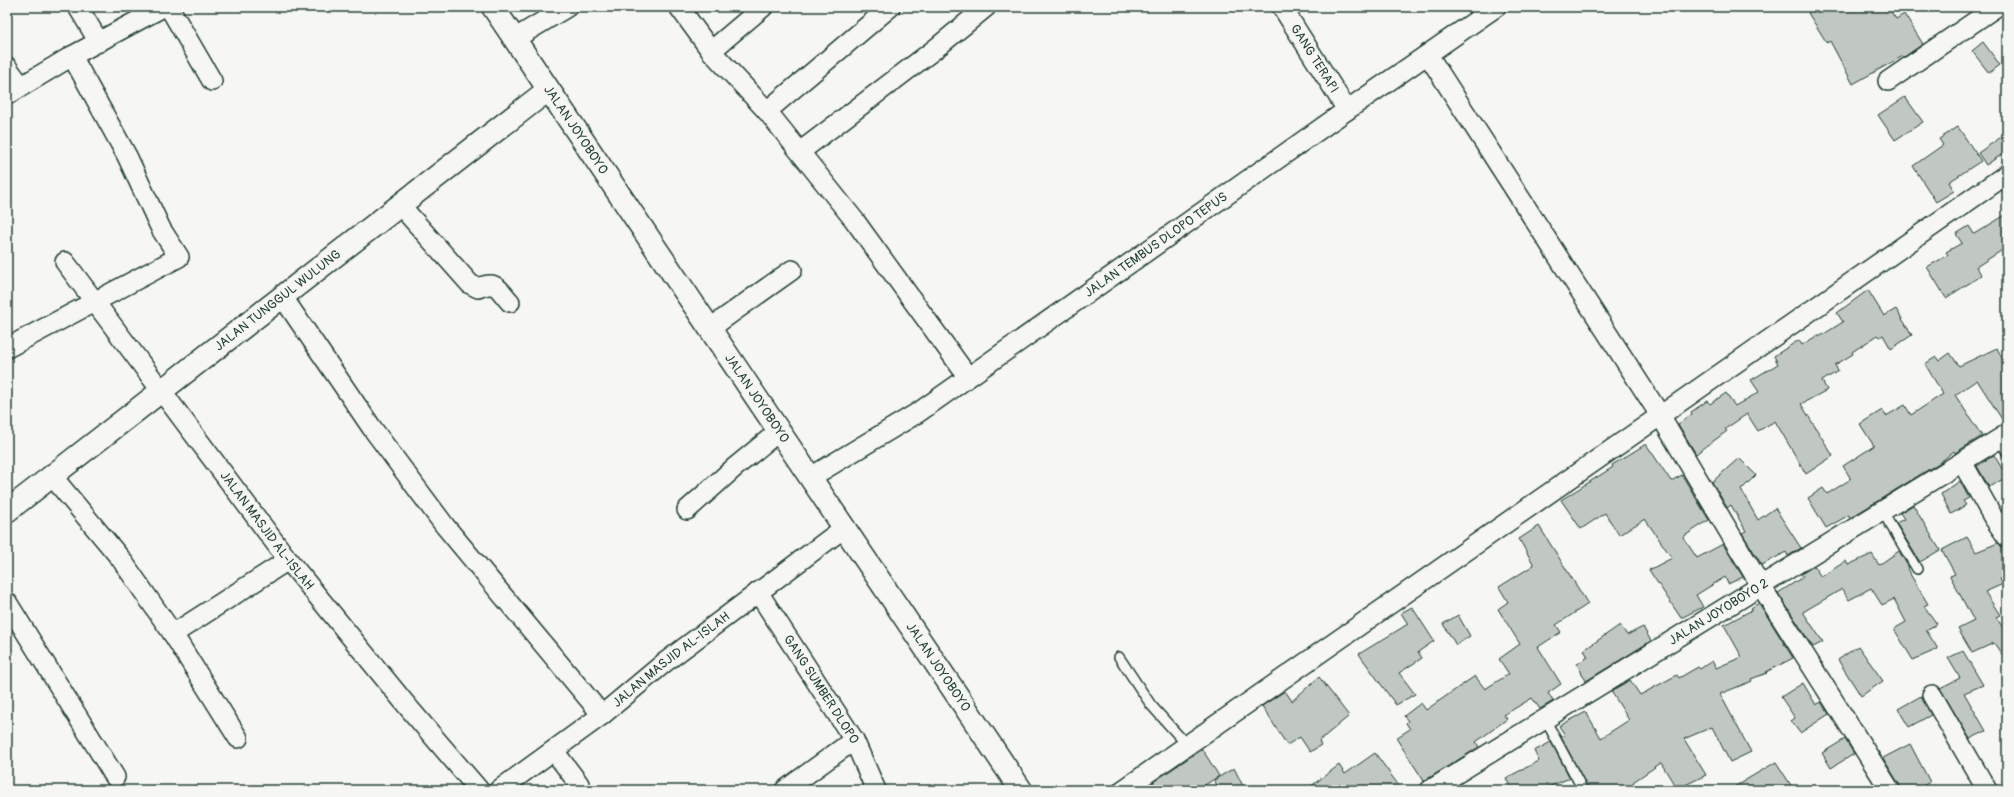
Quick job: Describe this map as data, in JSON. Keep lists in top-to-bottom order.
{
  "streets": {
    "main road": ["JALAN JOYOBOYO", "JALAN TUNGGUL WULUNG"],
    "street": [
      "GANG TERAPI",
      "JALAN TEMBUS DLOPO TEPUS",
      "JALAN MASJID AL-ISLAH",
      "JALAN JOYOBOYO 2",
      "GANG SUMBER DLOPO"
    ]
  },
  "crossings": [
    ["GANG TERAPI", "JALAN TEMBUS DLOPO TEPUS"],
    ["JALAN JOYOBOYO", "JALAN TEMBUS DLOPO TEPUS"],
    ["JALAN JOYOBOYO", "JALAN TUNGGUL WULUNG"],
    ["JALAN JOYOBOYO", "JALAN MASJID AL-ISLAH"],
    ["JALAN TUNGGUL WULUNG", "JALAN MASJID AL-ISLAH"],
    ["JALAN MASJID AL-ISLAH", "GANG SUMBER DLOPO"]
  ]
}
